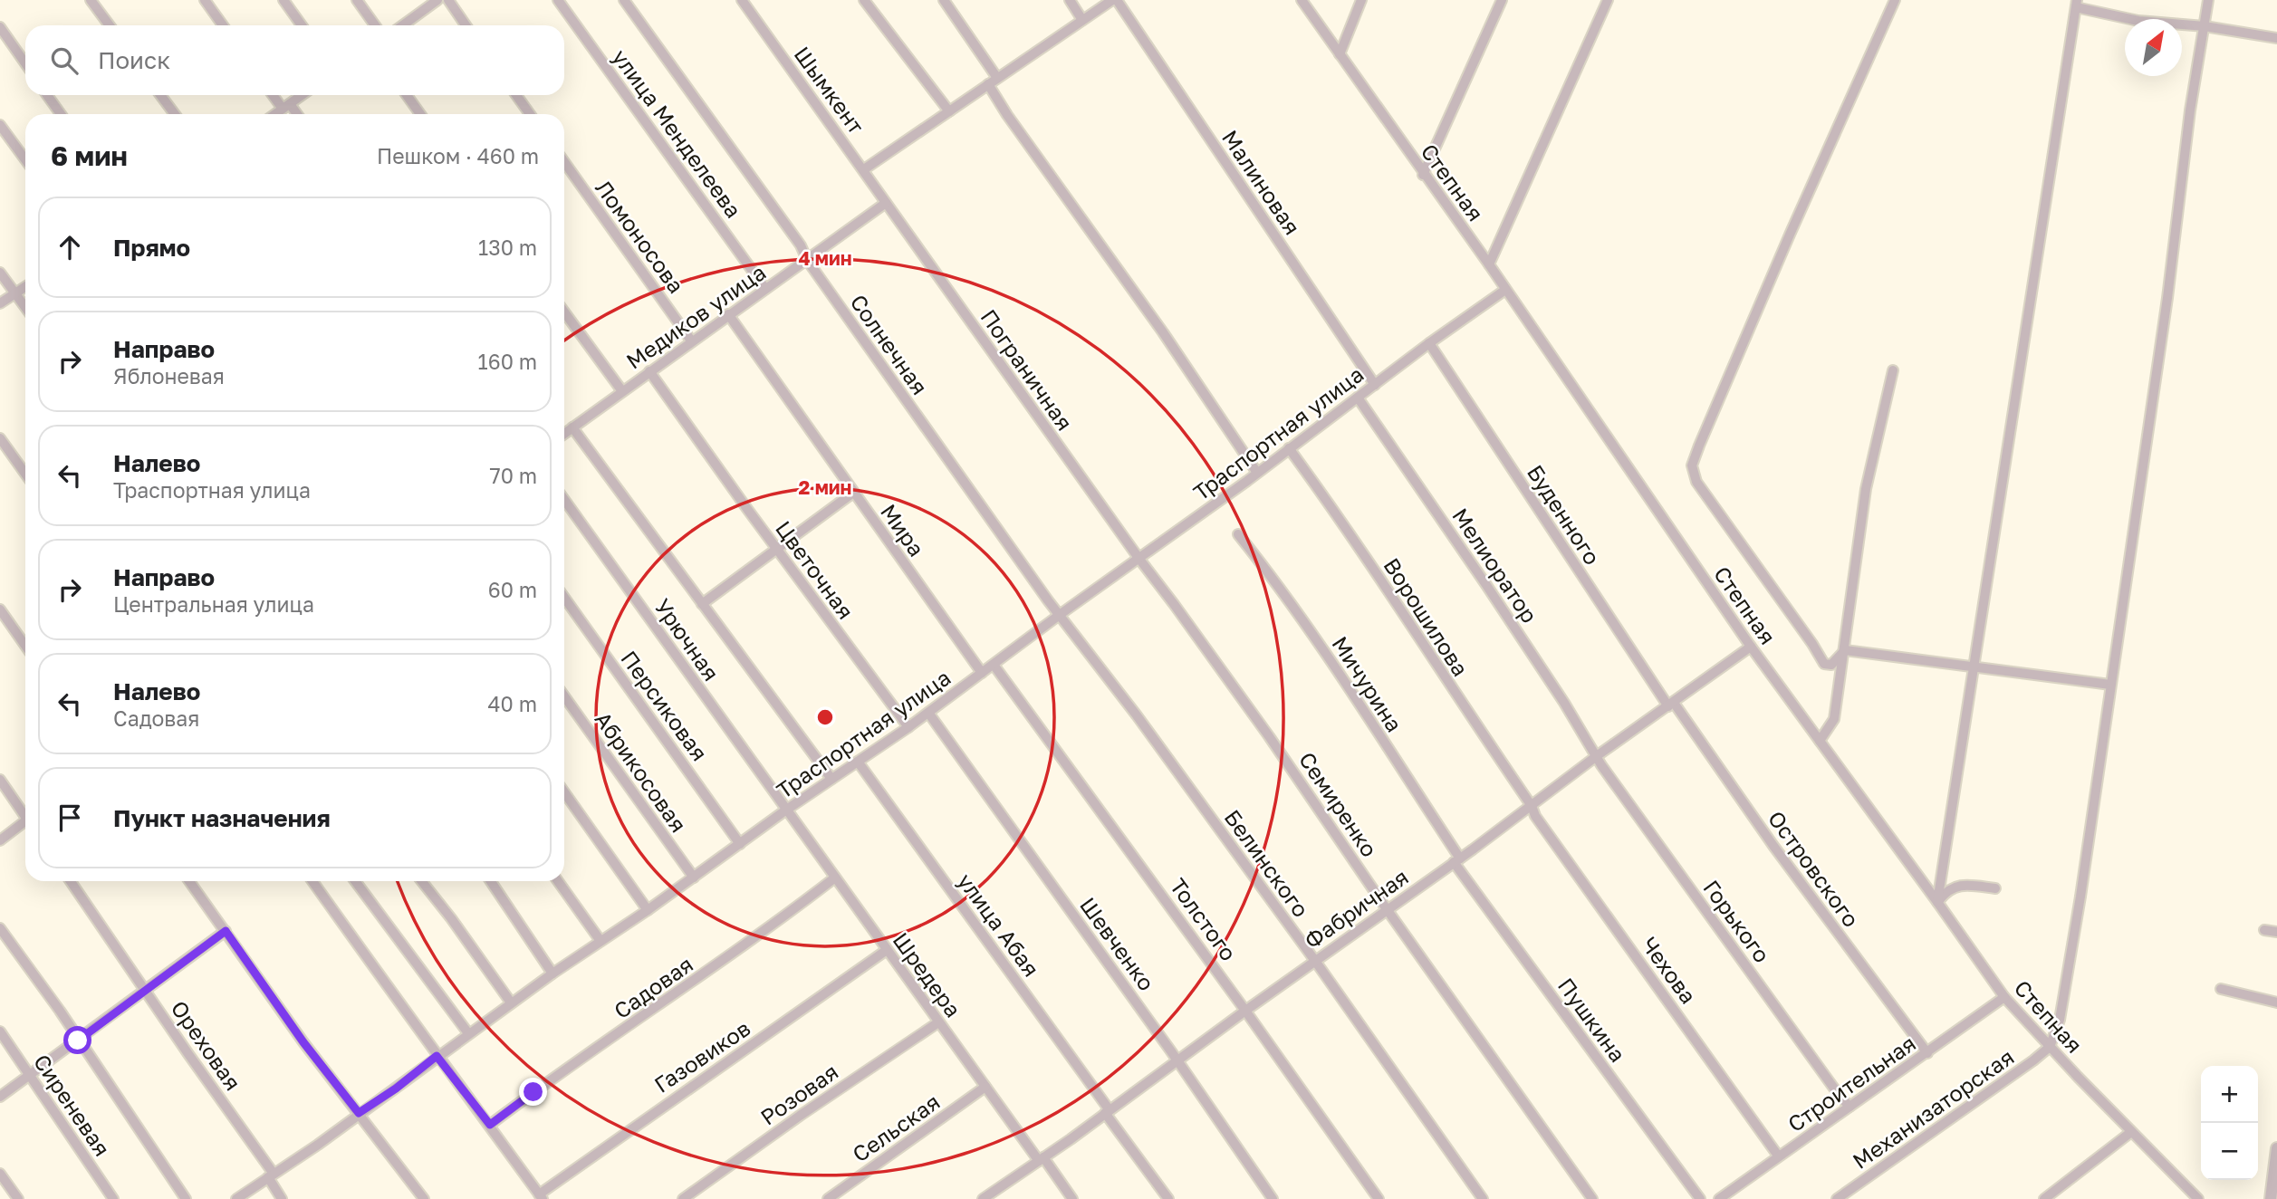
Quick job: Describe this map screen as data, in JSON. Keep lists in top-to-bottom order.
{
  "streets": {
    "street": [
      "Шымкент",
      "улица Менделеева",
      "Малиновая",
      "Степная",
      "Ломоносова",
      "Медиков улица",
      "Солнечная",
      "Пограничная",
      "Траспортная улица",
      "Буденного",
      "Мира",
      "Мелиоратор",
      "Цветочная",
      "Ворошилова",
      "Урючная",
      "Мичурина",
      "Персиковая",
      "Абрикосовая",
      "Семиренко",
      "Белинского",
      "Островского",
      "Фабричная",
      "Толстого",
      "Горького",
      "улица Абая",
      "Шевченко",
      "Чехова",
      "Шредера",
      "Садовая",
      "Пушкина",
      "Ореховая",
      "Газовиков",
      "Строительная",
      "Розовая",
      "Сиреневая",
      "Механизаторская",
      "Сельская"
    ]
  },
  "crossings": [
    ["Шымкент", "Медиков улица"],
    ["Шымкент", "Пограничная"],
    ["улица Менделеева", "Медиков улица"],
    ["Малиновая", "Траспортная улица"],
    ["Степная", "Траспортная улица"],
    ["Степная", "Фабричная"],
    ["Степная", "Строительная"],
    ["Степная", "Механизаторская"],
    ["Ломоносова", "Медиков улица"],
    ["Медиков улица", "Солнечная"],
    ["Медиков улица", "Пограничная"],
    ["Медиков улица", "Мира"],
    ["Медиков улица", "Цветочная"],
    ["Солнечная", "Траспортная улица"],
    ["Солнечная", "Белинского"],
    ["Пограничная", "Траспортная улица"],
    ["Пограничная", "Семиренко"],
    ["Траспортная улица", "Буденного"],
    ["Траспортная улица", "Мира"],
    ["Траспортная улица", "Мелиоратор"],
    ["Траспортная улица", "Цветочная"],
    ["Траспортная улица", "Ворошилова"],
    ["Траспортная улица", "Урючная"],
    ["Траспортная улица", "Персиковая"],
    ["Траспортная улица", "Абрикосовая"],
    ["Траспортная улица", "Семиренко"],
    ["Траспортная улица", "Белинского"],
    ["Траспортная улица", "Толстого"],
    ["Траспортная улица", "улица Абая"],
    ["Траспортная улица", "Шевченко"],
    ["Траспортная улица", "Шредера"],
    ["Траспортная улица", "Ореховая"],
    ["Буденного", "Островского"],
    ["Буденного", "Фабричная"],
    ["Мелиоратор", "Фабричная"],
    ["Мелиоратор", "Горького"],
    ["Ворошилова", "Фабричная"],
    ["Ворошилова", "Чехова"],
    ["Урючная", "Шредера"],
    ["Мичурина", "Фабричная"],
    ["Мичурина", "Пушкина"],
    ["Семиренко", "Фабричная"],
    ["Белинского", "Фабричная"],
    ["Островского", "Фабричная"],
    ["Островского", "Строительная"],
    ["Фабричная", "Толстого"],
    ["Фабричная", "Горького"],
    ["Фабричная", "улица Абая"],
    ["Фабричная", "Шевченко"],
    ["Фабричная", "Чехова"],
    ["Фабричная", "Шредера"],
    ["Фабричная", "Пушкина"],
    ["Горького", "Строительная"],
    ["Чехова", "Строительная"],
    ["Шредера", "Садовая"],
    ["Шредера", "Газовиков"],
    ["Шредера", "Розовая"],
    ["Шредера", "Сельская"]
  ],
  "north": "top right",
  "page": {
    "search": "Поиск",
    "heading": ["6 мин", "Пешком · 460 m"],
    "list": [
      ["Прямо", "130 m"],
      ["Направо", "Яблоневая", "160 m"],
      ["Налево", "Траспортная улица", "70 m"],
      ["Направо", "Центральная улица", "60 m"],
      ["Налево", "Садовая", "40 m"],
      "Пункт назначения"
    ],
    "map_buttons": ["+", "−"]
  },
  "rings": ["4 мин", "2 мин"]
}
